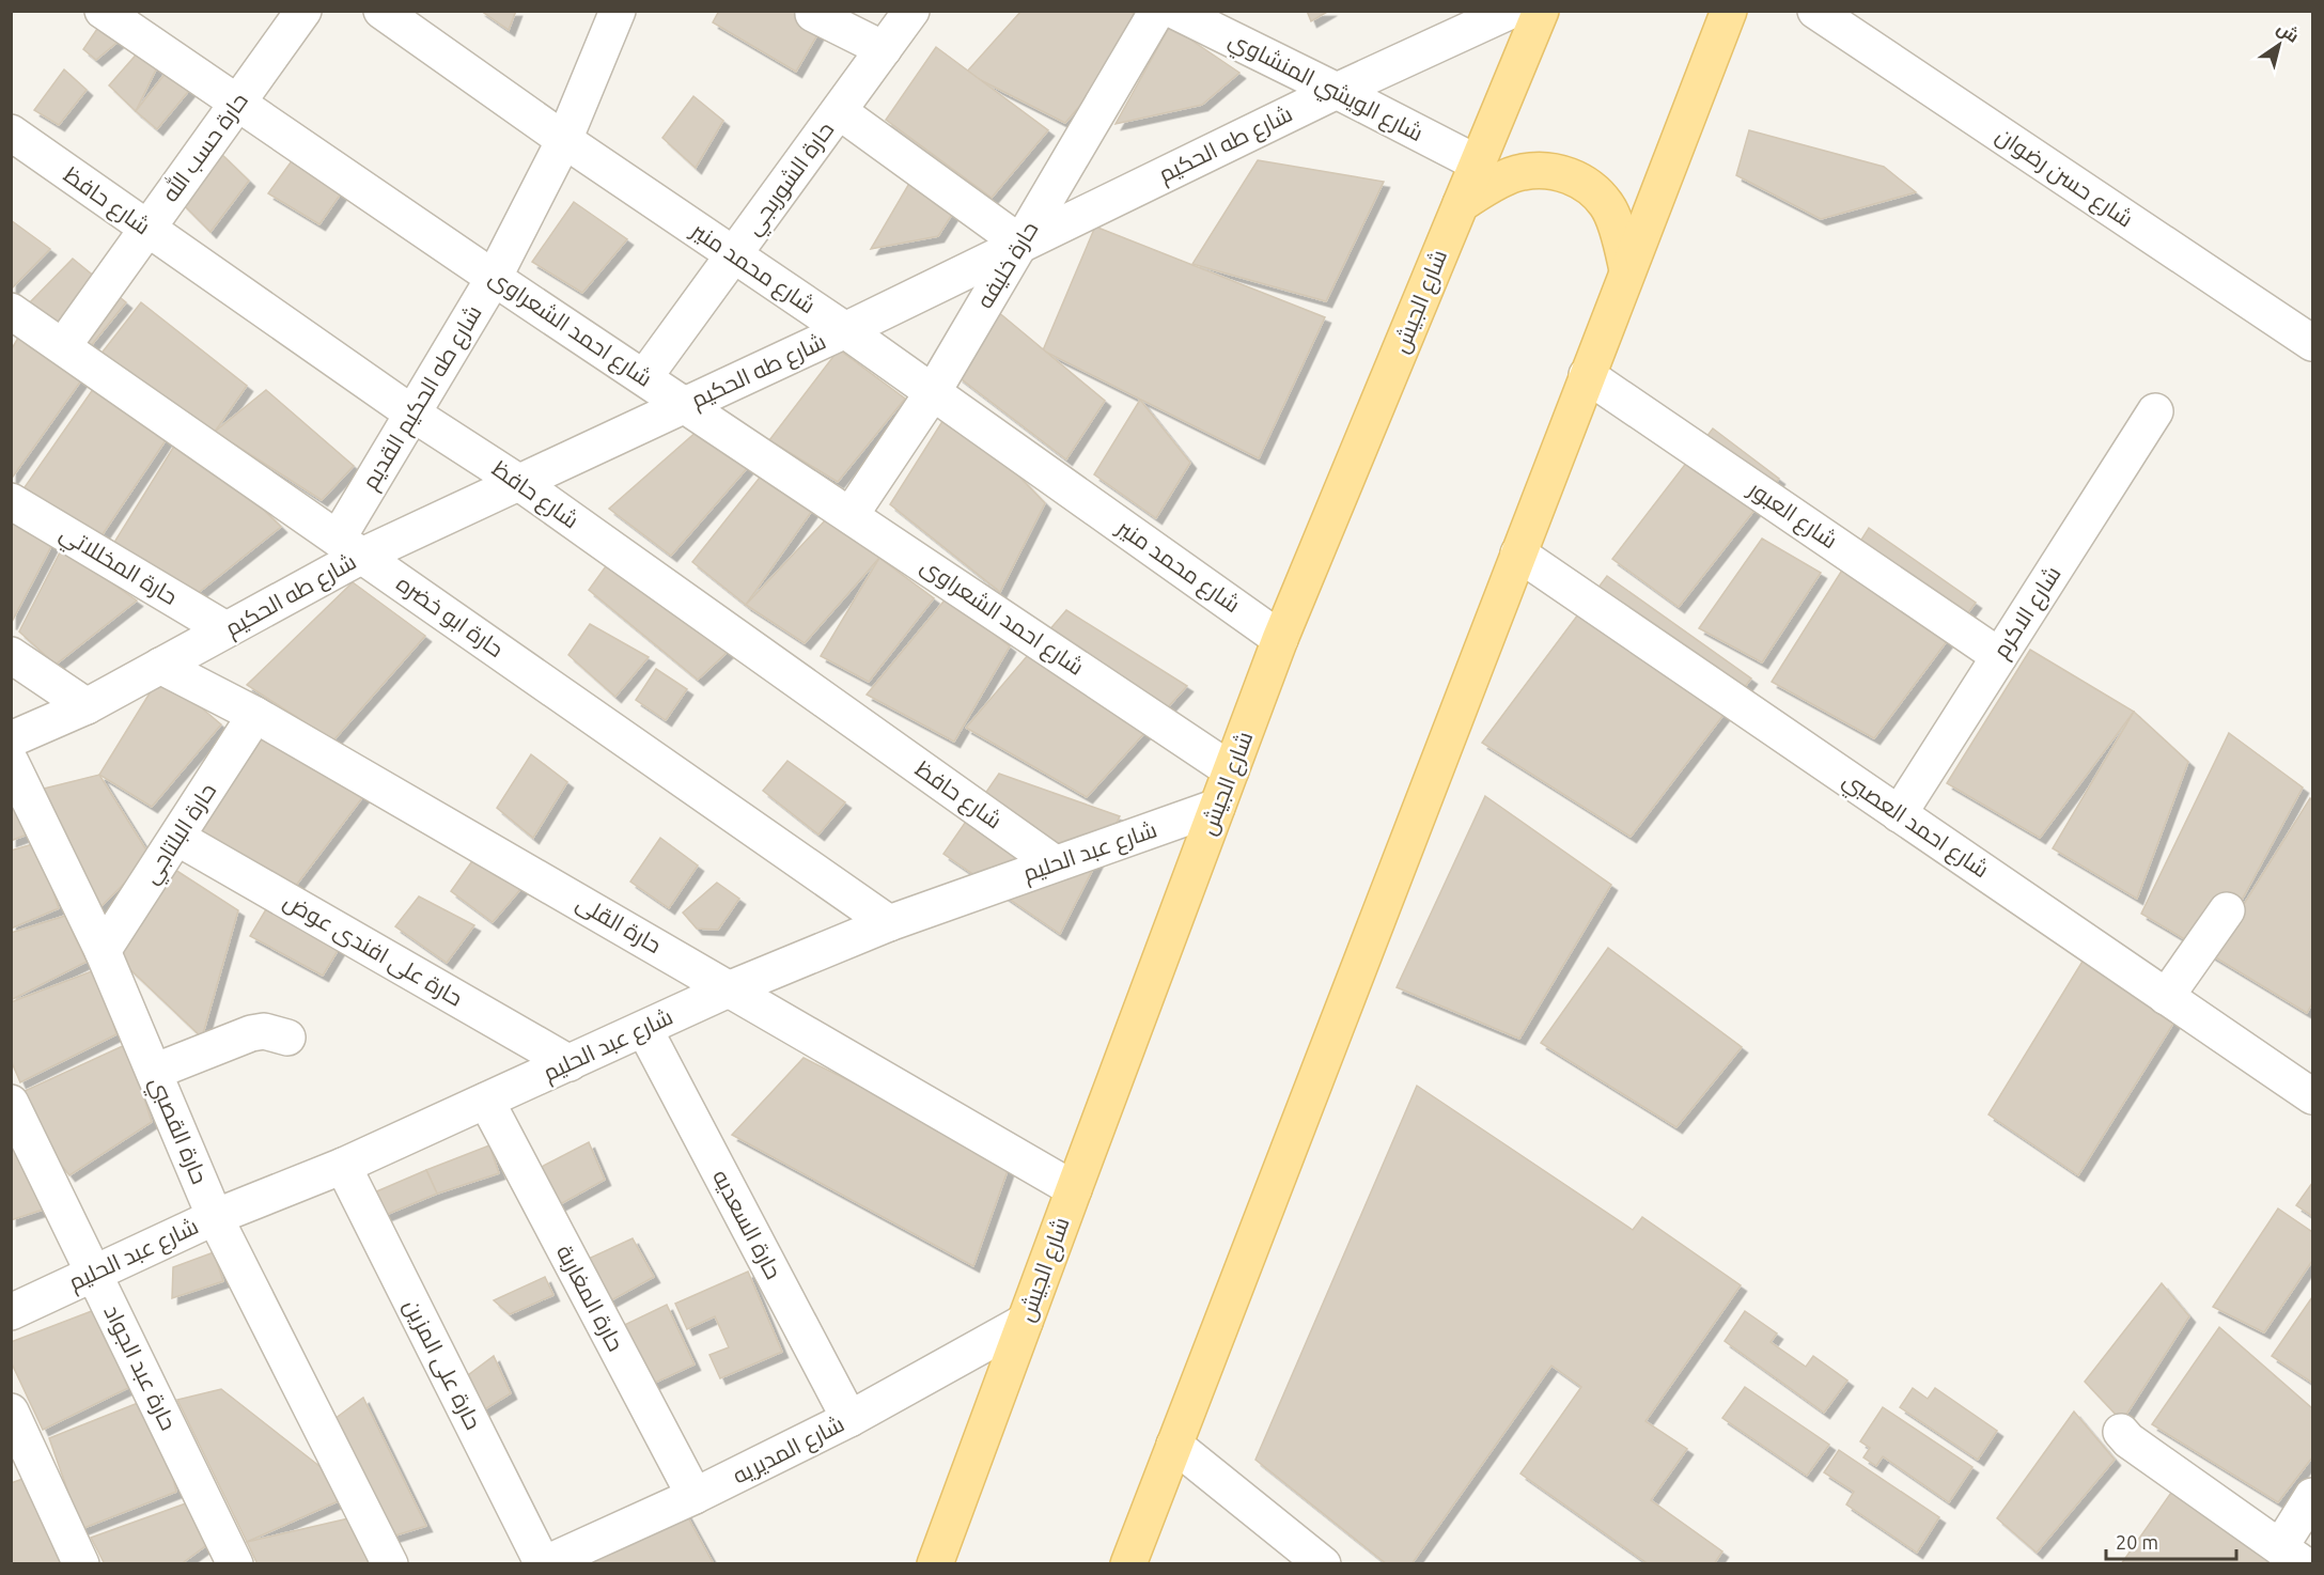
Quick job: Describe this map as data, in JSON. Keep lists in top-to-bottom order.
{
  "streets": {
    "main road": ["شارع الجيش"],
    "street": [
      "شارع الويشي المنشاوي",
      "شارع طه الحكيم",
      "حارة حسب الله",
      "شارع حسن رضوان",
      "حارة الشوربجي",
      "شارع حافظ",
      "حارة خليفه",
      "شارع محمد منير",
      "شارع احمد الشعراوى",
      "شارع طه الحكيم القديم",
      "شارع العبور",
      "حارة المخللاتي",
      "شارع الاكرم",
      "حارة ابو خضره",
      "شارع احمد العصبي",
      "حارة البلتاجي",
      "شارع عبد الحليم",
      "حارة القلى",
      "حارة على افندى عوض",
      "حارة القصبي",
      "حارة السعديه",
      "حارة المغاربة",
      "حارة على المزين",
      "حارة عبد الجواد",
      "شارع المديريه"
    ]
  },
  "crossings": [
    ["شارع الويشي المنشاوي", "شارع طه الحكيم"],
    ["شارع الويشي المنشاوي", "شارع الجيش"],
    ["شارع طه الحكيم", "شارع حافظ"],
    ["شارع طه الحكيم", "حارة خليفه"],
    ["شارع طه الحكيم", "شارع محمد منير"],
    ["شارع طه الحكيم", "شارع احمد الشعراوى"],
    ["شارع طه الحكيم", "شارع طه الحكيم القديم"],
    ["شارع طه الحكيم", "حارة المخللاتي"],
    ["شارع طه الحكيم", "حارة ابو خضره"],
    ["شارع طه الحكيم", "حارة القلى"],
    ["حارة حسب الله", "شارع حافظ"],
    ["حارة حسب الله", "شارع احمد الشعراوى"],
    ["حارة حسب الله", "حارة ابو خضره"],
    ["حارة الشوربجي", "شارع محمد منير"],
    ["حارة الشوربجي", "شارع احمد الشعراوى"],
    ["شارع حافظ", "شارع طه الحكيم القديم"],
    ["شارع حافظ", "شارع عبد الحليم"],
    ["حارة خليفه", "شارع محمد منير"],
    ["حارة خليفه", "شارع احمد الشعراوى"],
    ["شارع محمد منير", "شارع الجيش"],
    ["شارع محمد منير", "شارع طه الحكيم القديم"],
    ["شارع الجيش", "شارع احمد الشعراوى"],
    ["شارع الجيش", "شارع عبد الحليم"],
    ["شارع الجيش", "حارة القلى"],
    ["شارع الجيش", "شارع المديريه"],
    ["شارع احمد الشعراوى", "شارع طه الحكيم القديم"],
    ["شارع طه الحكيم القديم", "حارة ابو خضره"],
    ["شارع العبور", "شارع الاكرم"],
    ["شارع الاكرم", "شارع احمد العصبي"],
    ["حارة ابو خضره", "شارع عبد الحليم"],
    ["حارة البلتاجي", "حارة القلى"],
    ["حارة البلتاجي", "حارة على افندى عوض"],
    ["حارة البلتاجي", "حارة القصبي"],
    ["شارع عبد الحليم", "حارة القلى"],
    ["شارع عبد الحليم", "حارة على افندى عوض"],
    ["شارع عبد الحليم", "حارة القصبي"],
    ["شارع عبد الحليم", "حارة السعديه"],
    ["شارع عبد الحليم", "حارة المغاربة"],
    ["شارع عبد الحليم", "حارة على المزين"],
    ["شارع عبد الحليم", "حارة عبد الجواد"],
    ["حارة السعديه", "شارع المديريه"],
    ["حارة المغاربة", "شارع المديريه"],
    ["حارة على المزين", "شارع المديريه"]
  ],
  "scale_bar": "20 m",
  "north": "top right"
}
